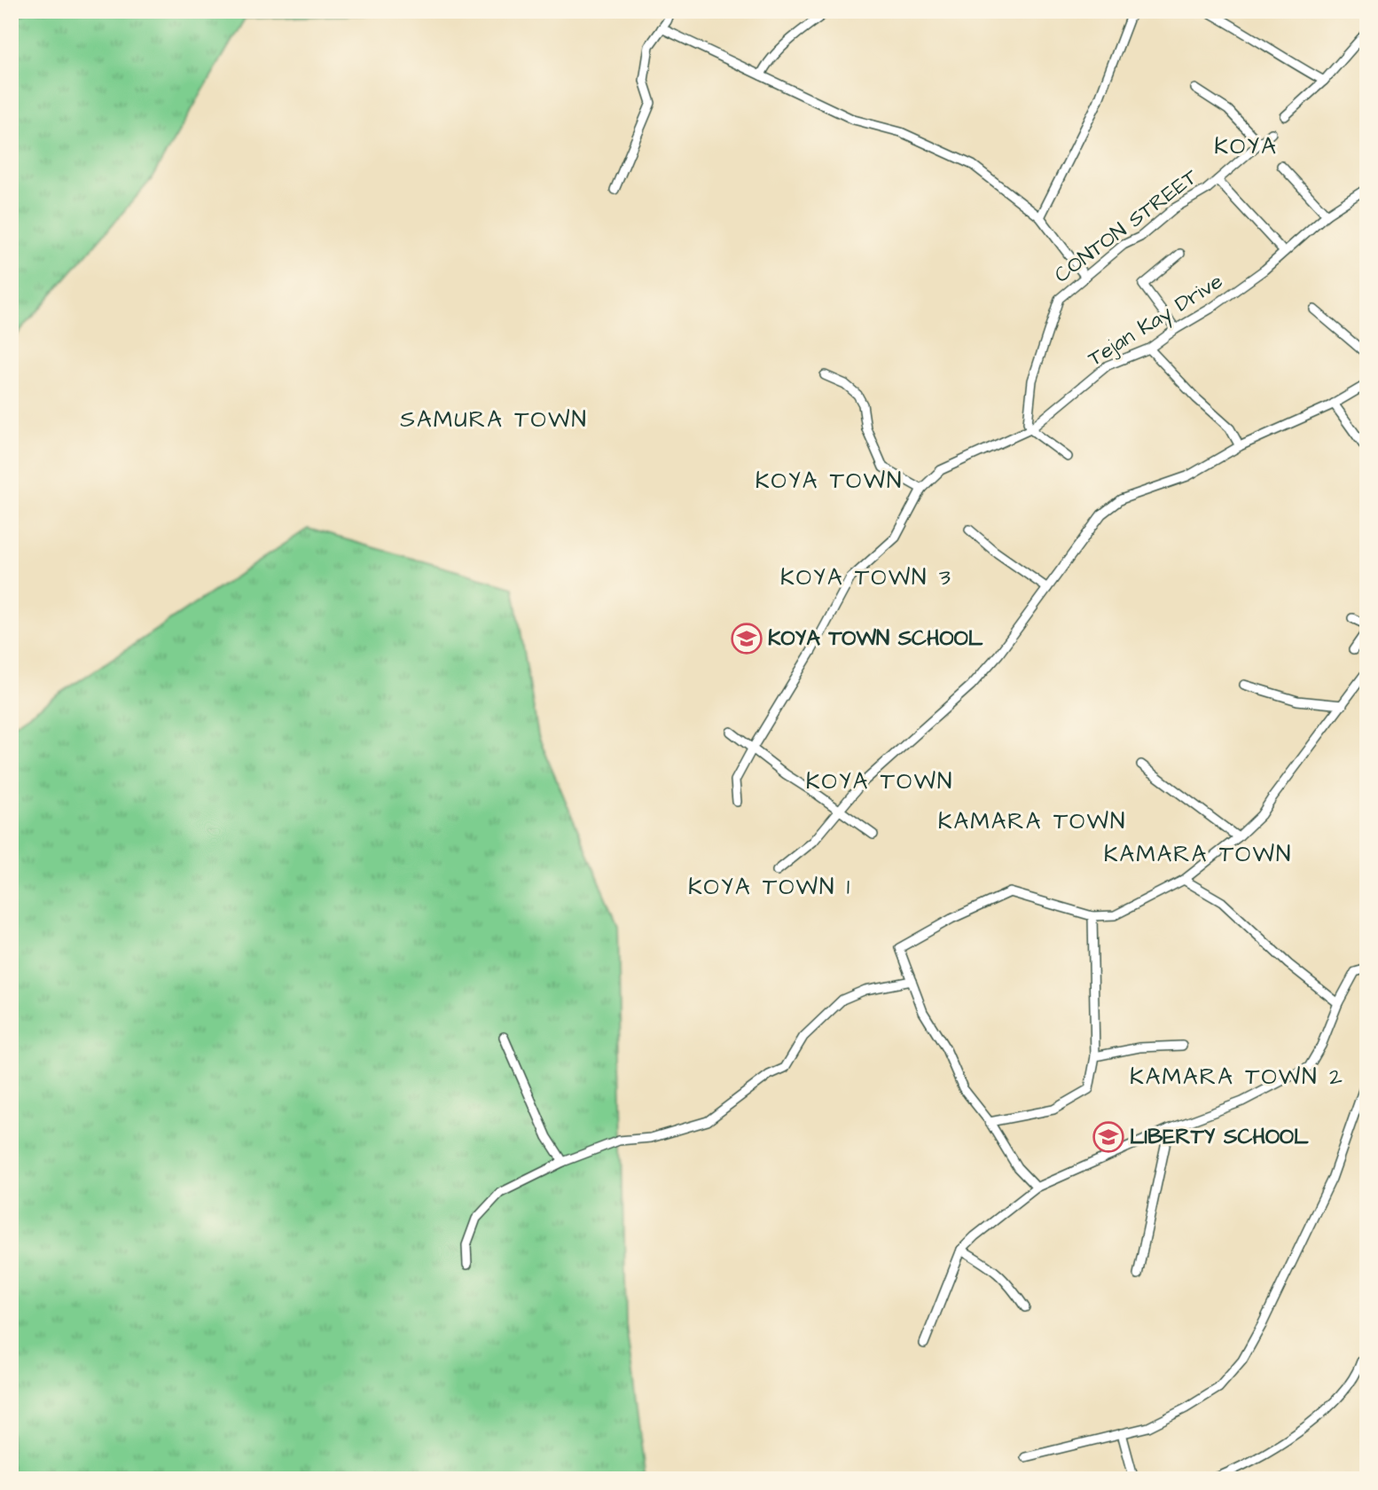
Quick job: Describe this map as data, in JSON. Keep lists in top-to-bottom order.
{
  "streets": {
    "street": ["CONTON STREET", "Tejan Kay Drive"]
  },
  "crossings": [
    ["CONTON STREET", "Tejan Kay Drive"]
  ],
  "districts": [
    "KOYA",
    "SAMURA TOWN",
    "KOYA TOWN",
    "KOYA TOWN 3",
    "KOYA TOWN",
    "KAMARA TOWN",
    "KAMARA TOWN",
    "KOYA TOWN 1",
    "KAMARA TOWN 2"
  ],
  "places": {
    "school or university": ["KOYA TOWN SCHOOL", "LIBERTY SCHOOL"]
  }
}
